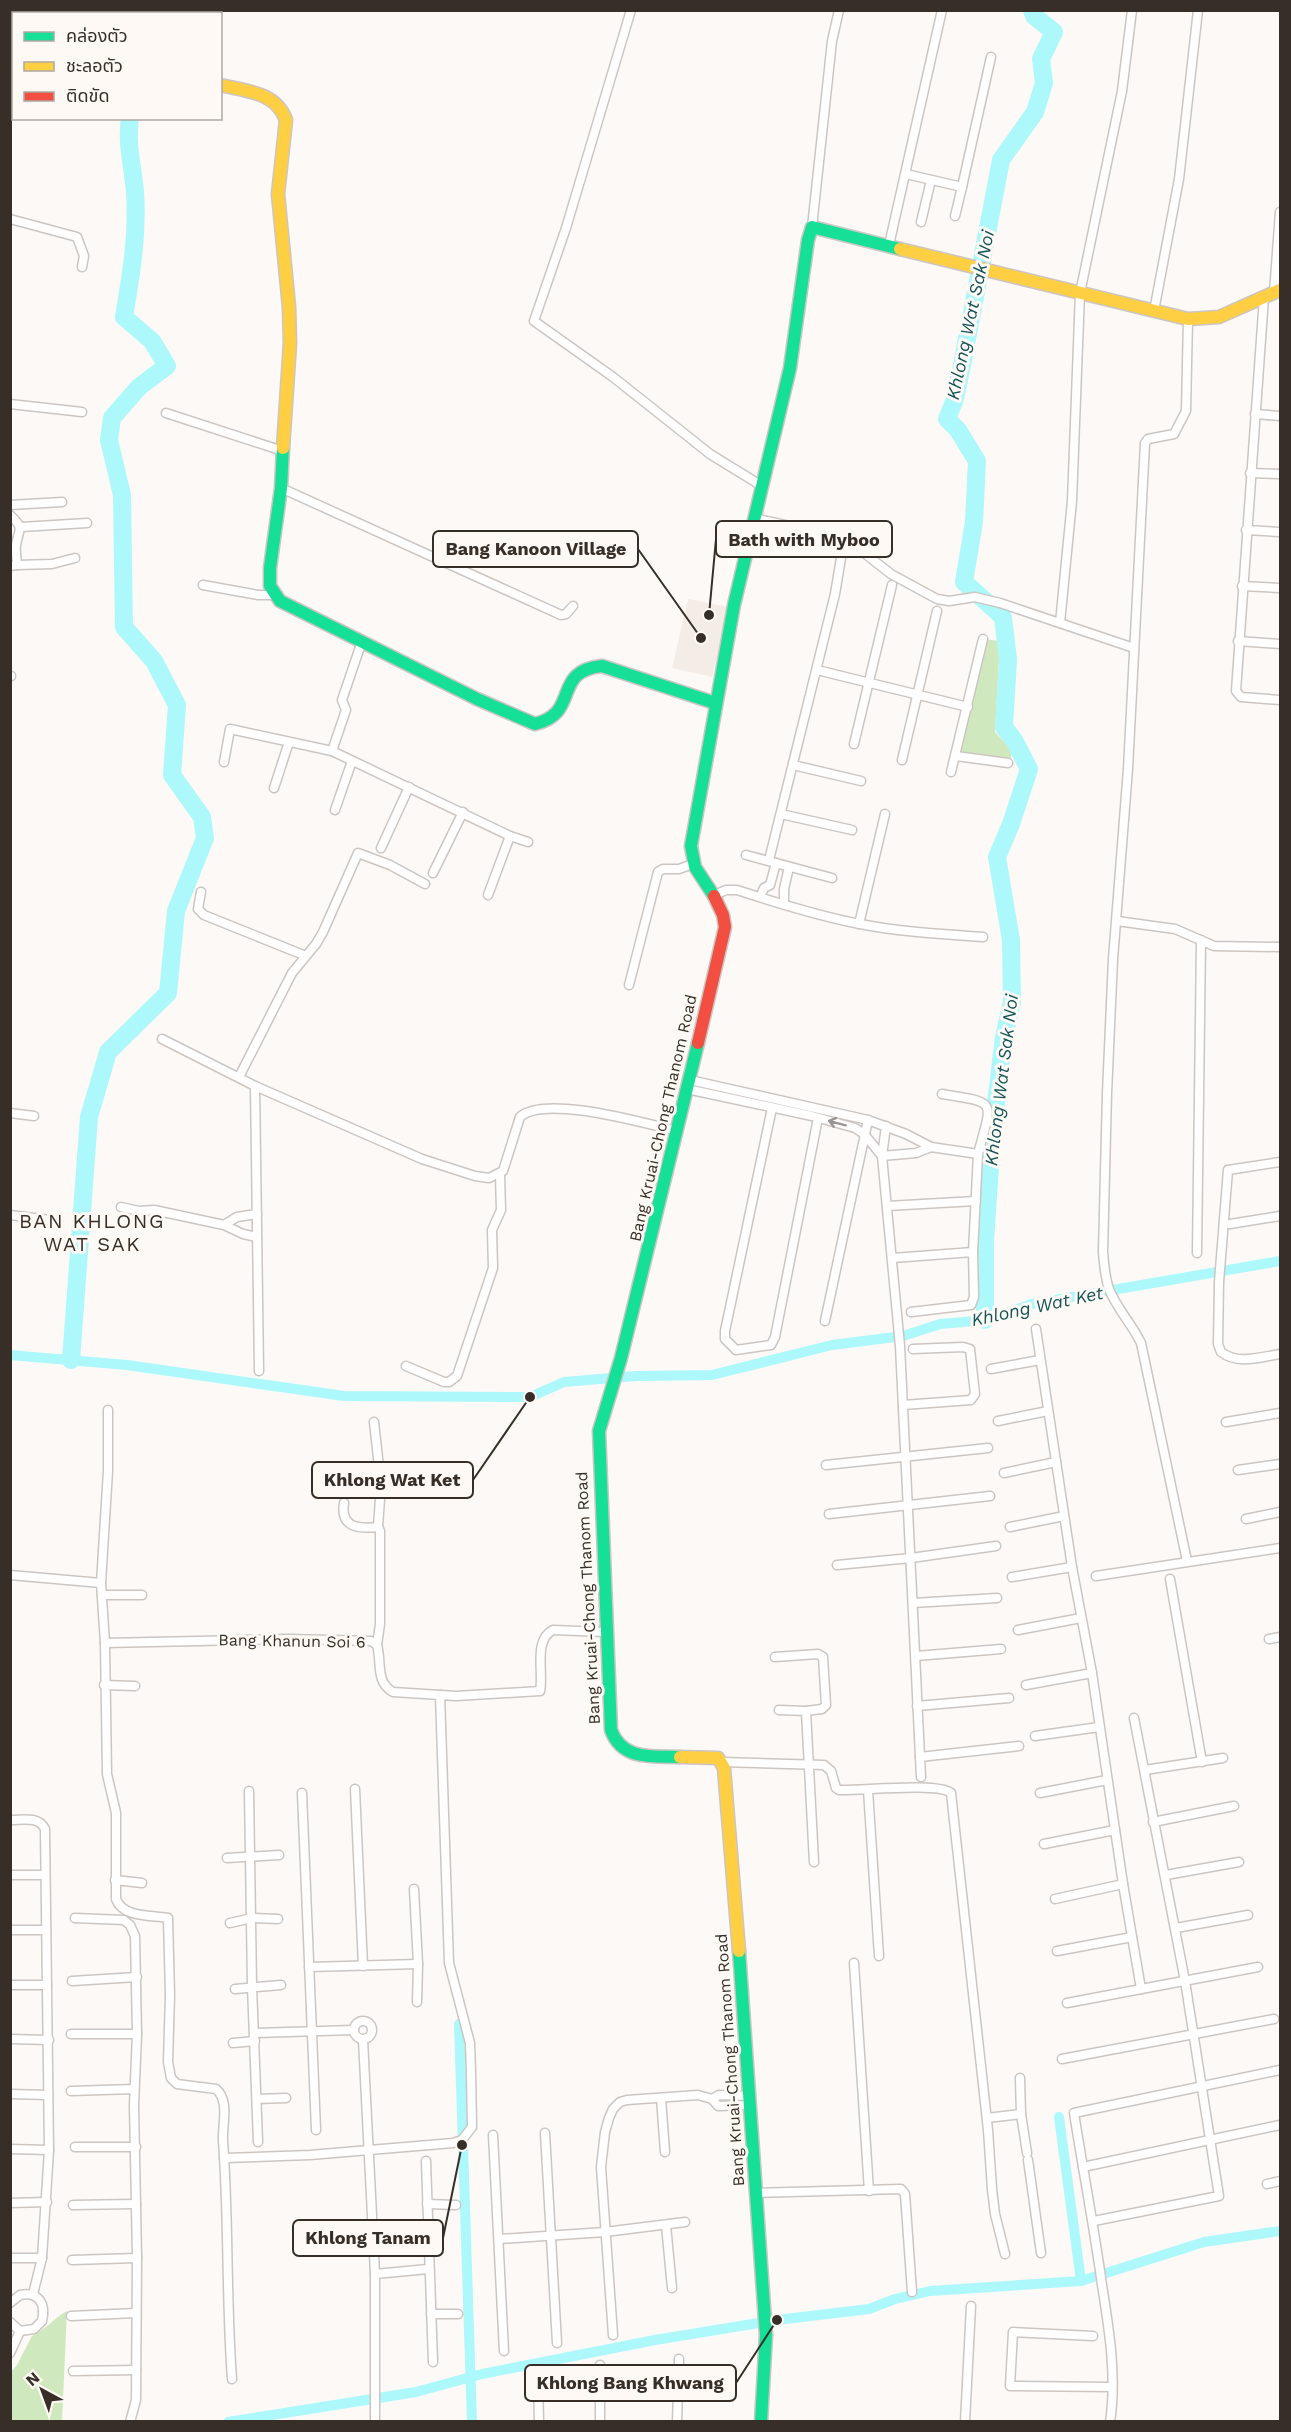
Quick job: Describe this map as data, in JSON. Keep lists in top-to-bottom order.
{
  "streets": {
    "street": ["Bang Kruai-Chong Thanom Road", "Bang Khanun Soi 6"]
  },
  "crossings": [
    ["Bang Kruai-Chong Thanom Road", "Bang Khanun Soi 6"]
  ],
  "districts": ["BAN KHLONG WAT SAK"],
  "water": ["Khlong Wat Sak Noi", "Khlong Wat Ket"],
  "places": [
    "Bath with Myboo",
    "Bang Kanoon Village",
    "Khlong Wat Ket",
    "Khlong Tanam",
    "Khlong Bang Khwang"
  ],
  "legend": ["คล่องตัว", "ชะลอตัว", "ติดขัด"],
  "north": "top left"
}
